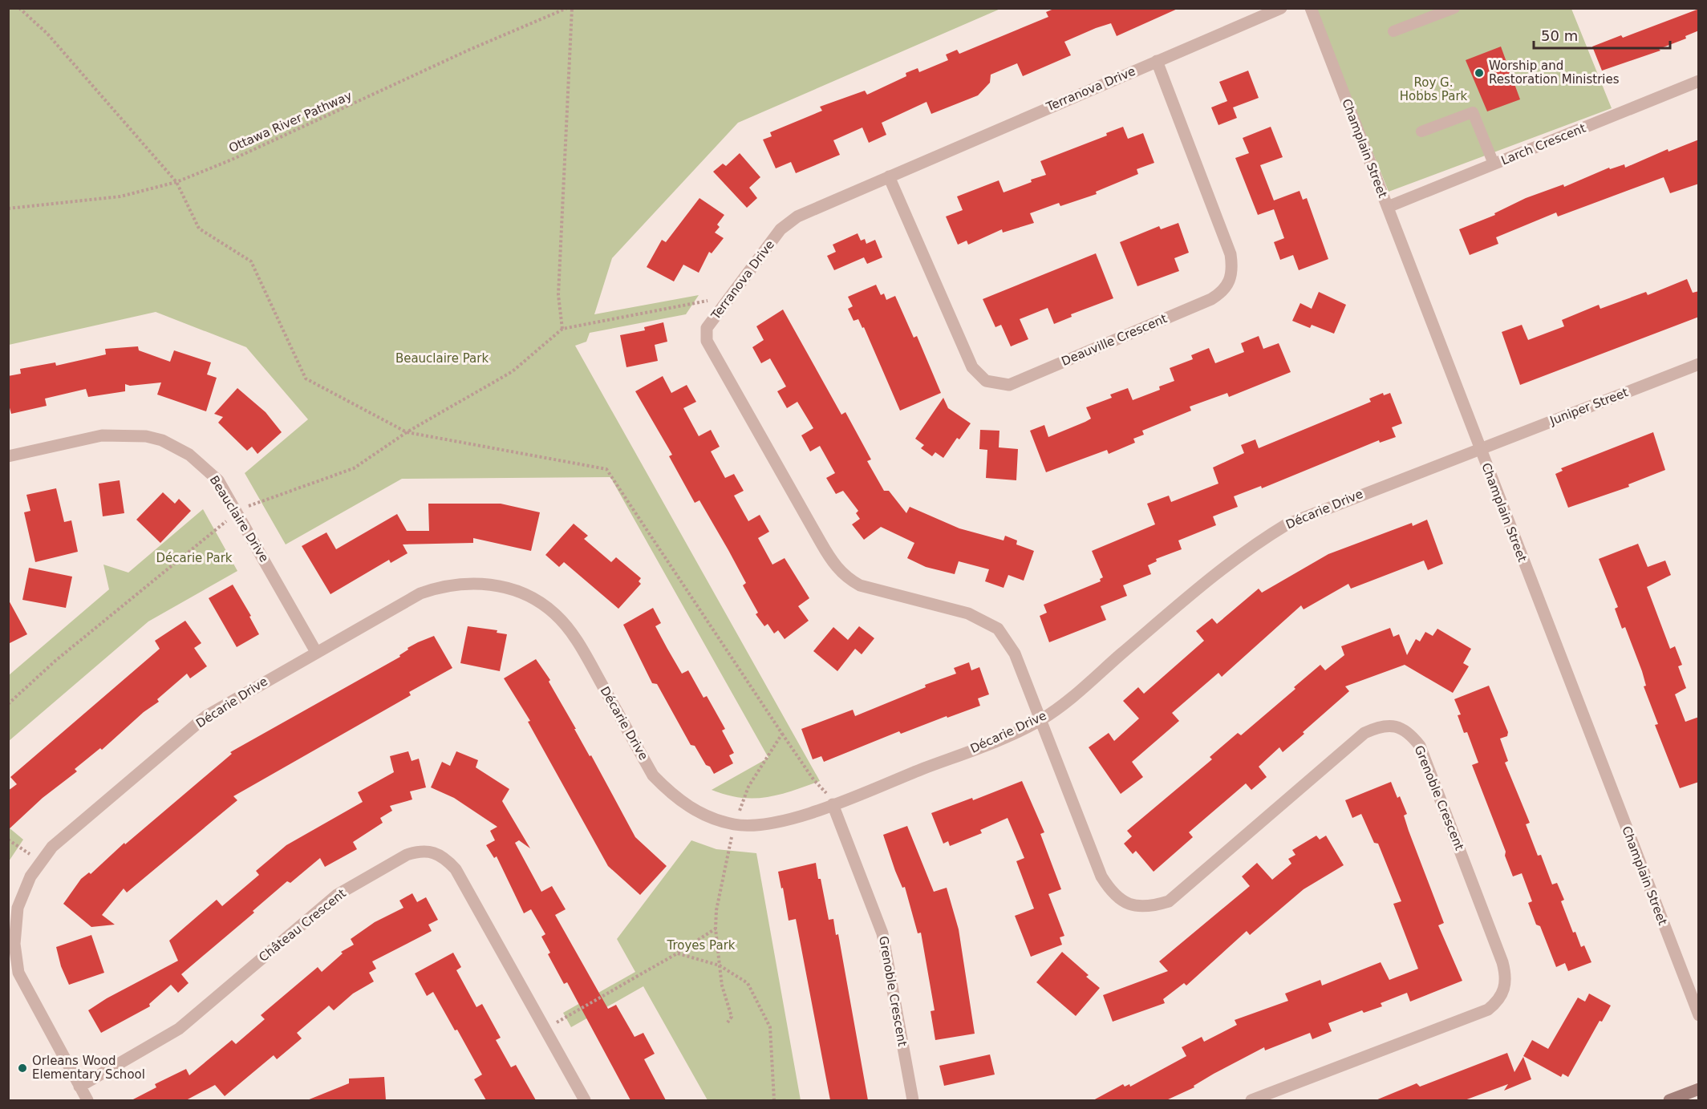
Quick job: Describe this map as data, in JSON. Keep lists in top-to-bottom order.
{
  "streets": {
    "street": [
      "Terranova Drive",
      "Larch Crescent",
      "Champlain Street",
      "Deauville Crescent",
      "Juniper Street",
      "Décarie Drive",
      "Beauclaire Drive",
      "Grenoble Crescent",
      "Château Crescent"
    ],
    "path": ["Ottawa River Pathway"]
  },
  "crossings": [
    ["Terranova Drive", "Deauville Crescent"],
    ["Terranova Drive", "Décarie Drive"],
    ["Terranova Drive", "Grenoble Crescent"],
    ["Larch Crescent", "Champlain Street"],
    ["Champlain Street", "Juniper Street"],
    ["Champlain Street", "Décarie Drive"],
    ["Juniper Street", "Décarie Drive"],
    ["Décarie Drive", "Beauclaire Drive"],
    ["Décarie Drive", "Grenoble Crescent"],
    ["Décarie Drive", "Château Crescent"]
  ],
  "parks": [
    "Roy G. Hobbs Park",
    "Beauclaire Park",
    "Décarie Park",
    "Troyes Park"
  ],
  "places": ["Worship and Restoration Ministries", "Orleans Wood Elementary School"],
  "scale_bar": "50 m"
}
